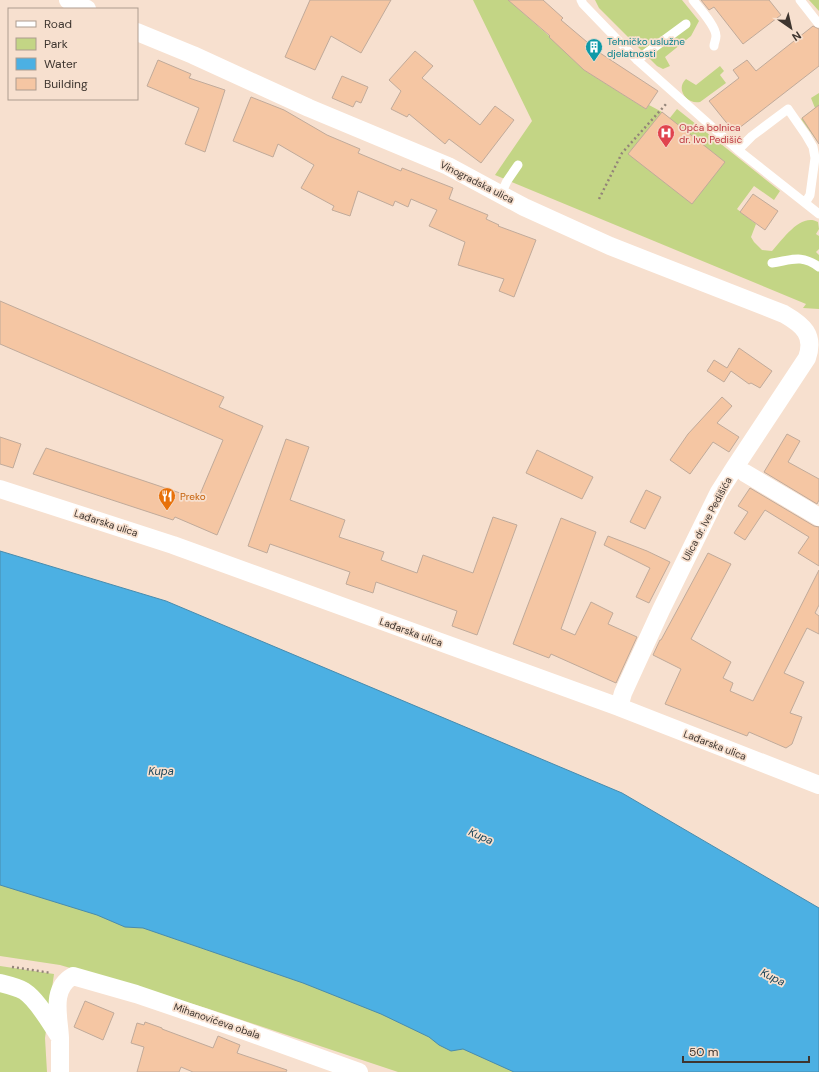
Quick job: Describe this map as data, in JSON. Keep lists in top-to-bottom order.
{
  "streets": {
    "street": [
      "Vinogradska ulica",
      "Ulica dr. Ive Pedišića",
      "Lađarska ulica",
      "Mihanovićeva obala"
    ]
  },
  "crossings": [
    ["Vinogradska ulica", "Ulica dr. Ive Pedišića"],
    ["Ulica dr. Ive Pedišića", "Lađarska ulica"]
  ],
  "water": ["Kupa"],
  "places": {
    "building": ["Tehničko uslužne djelatnosti"],
    "hospital": ["Opća bolnica dr. Ivo Pedišić"],
    "restaurant": ["Preko"]
  },
  "legend": [
    "Road",
    "Park",
    "Water",
    "Building"
  ],
  "scale_bar": "50 m",
  "north": "bottom right"
}
